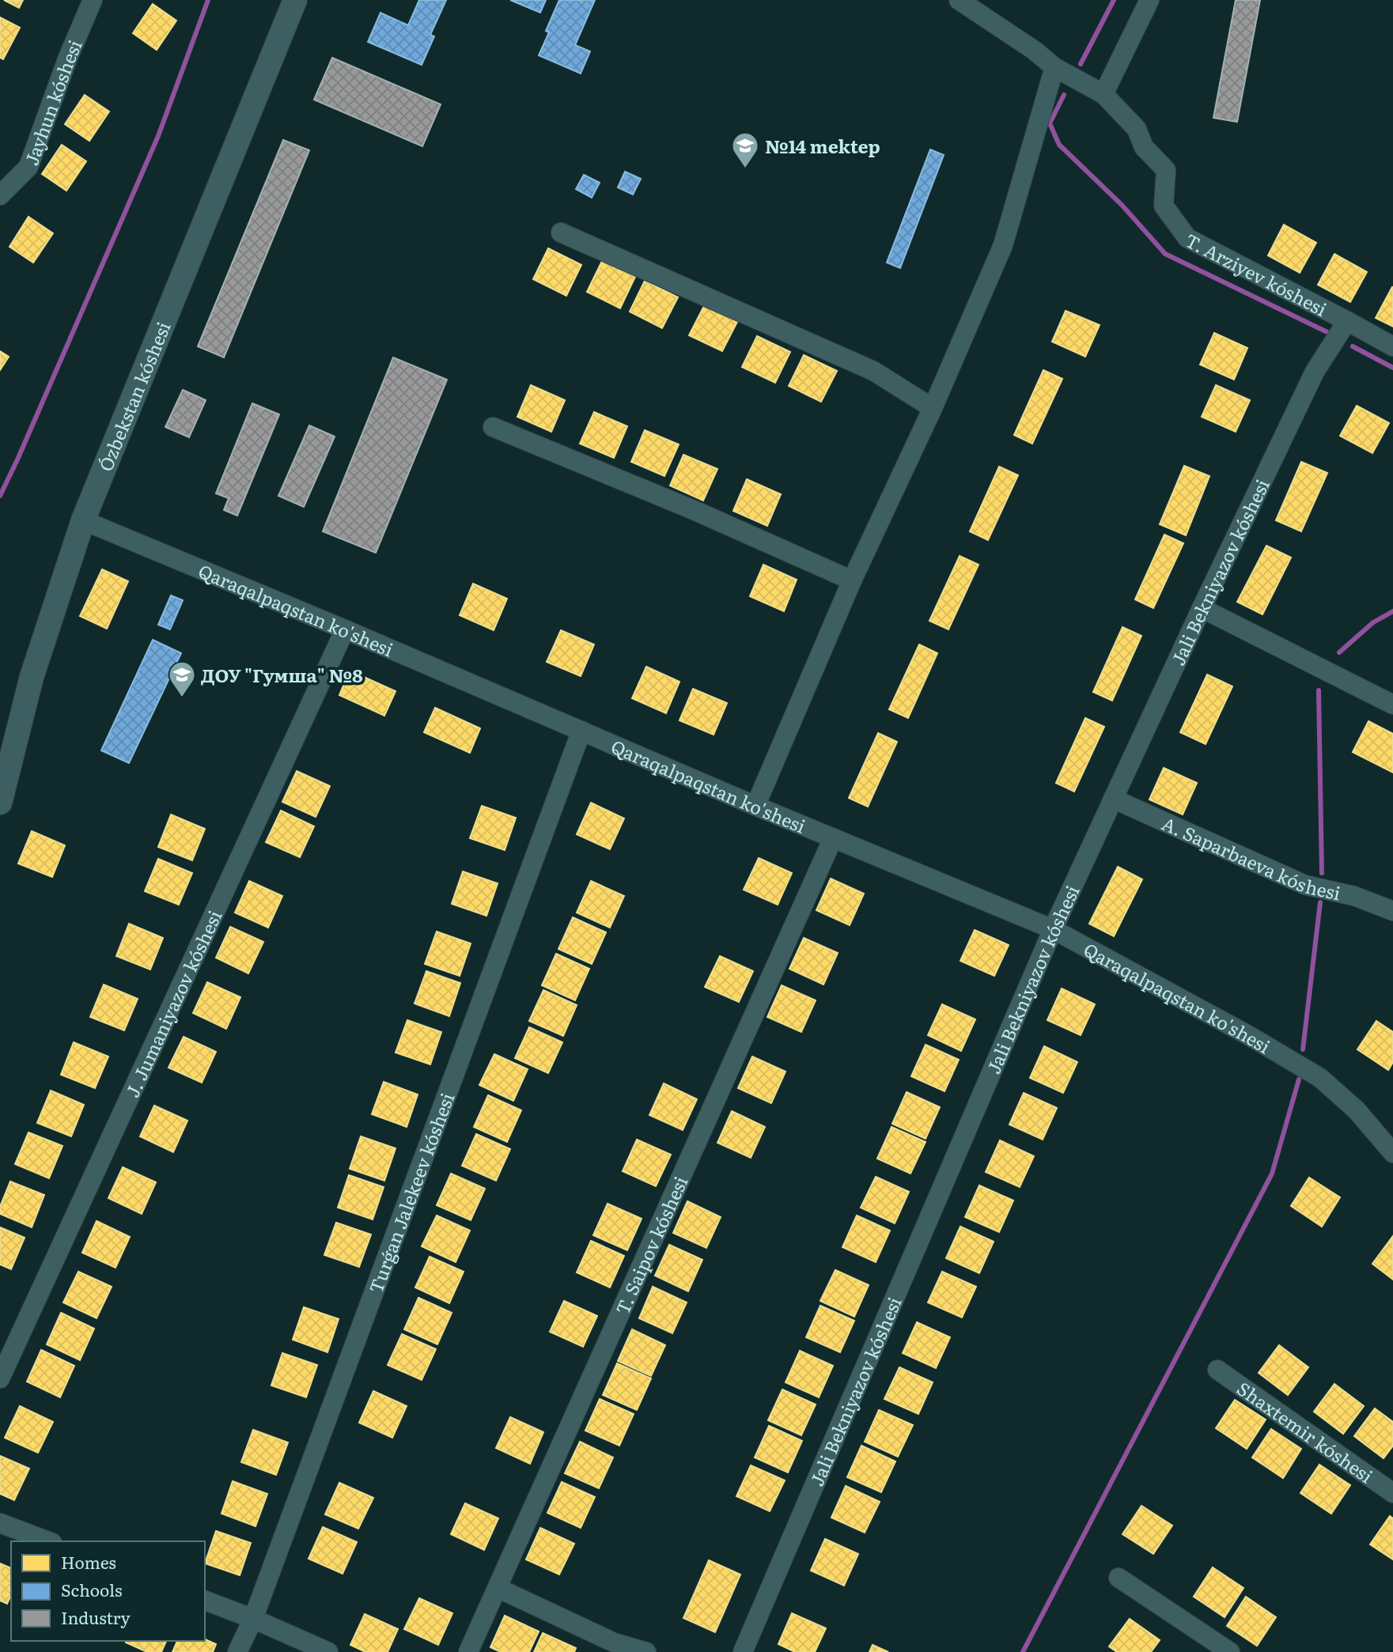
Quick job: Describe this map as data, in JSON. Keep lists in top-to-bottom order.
{
  "streets": {
    "street": [
      "Jayhun kóshesi",
      "T. Arziyev kóshesi",
      "Ózbekstan kóshesi",
      "Jali Bekniyazov kóshesi",
      "Qaraqalpaqstan ko'shesi",
      "A. Saparbaeva kóshesi",
      "J. Jumaniyazov kóshesi",
      "Turǵan Jalekeev kóshesi",
      "T. Saipov kóshesi",
      "Shaxtemir kóshesi"
    ]
  },
  "crossings": [
    ["T. Arziyev kóshesi", "Jali Bekniyazov kóshesi"],
    ["Ózbekstan kóshesi", "Qaraqalpaqstan ko'shesi"],
    ["Jali Bekniyazov kóshesi", "Qaraqalpaqstan ko'shesi"],
    ["Jali Bekniyazov kóshesi", "A. Saparbaeva kóshesi"],
    ["Qaraqalpaqstan ko'shesi", "J. Jumaniyazov kóshesi"],
    ["Qaraqalpaqstan ko'shesi", "Turǵan Jalekeev kóshesi"],
    ["Qaraqalpaqstan ko'shesi", "T. Saipov kóshesi"]
  ],
  "places": {
    "school or university": ["№14 mektep", "ДОУ \"Гумша\" №8"]
  },
  "legend": ["Homes", "Schools", "Industry"]
}
